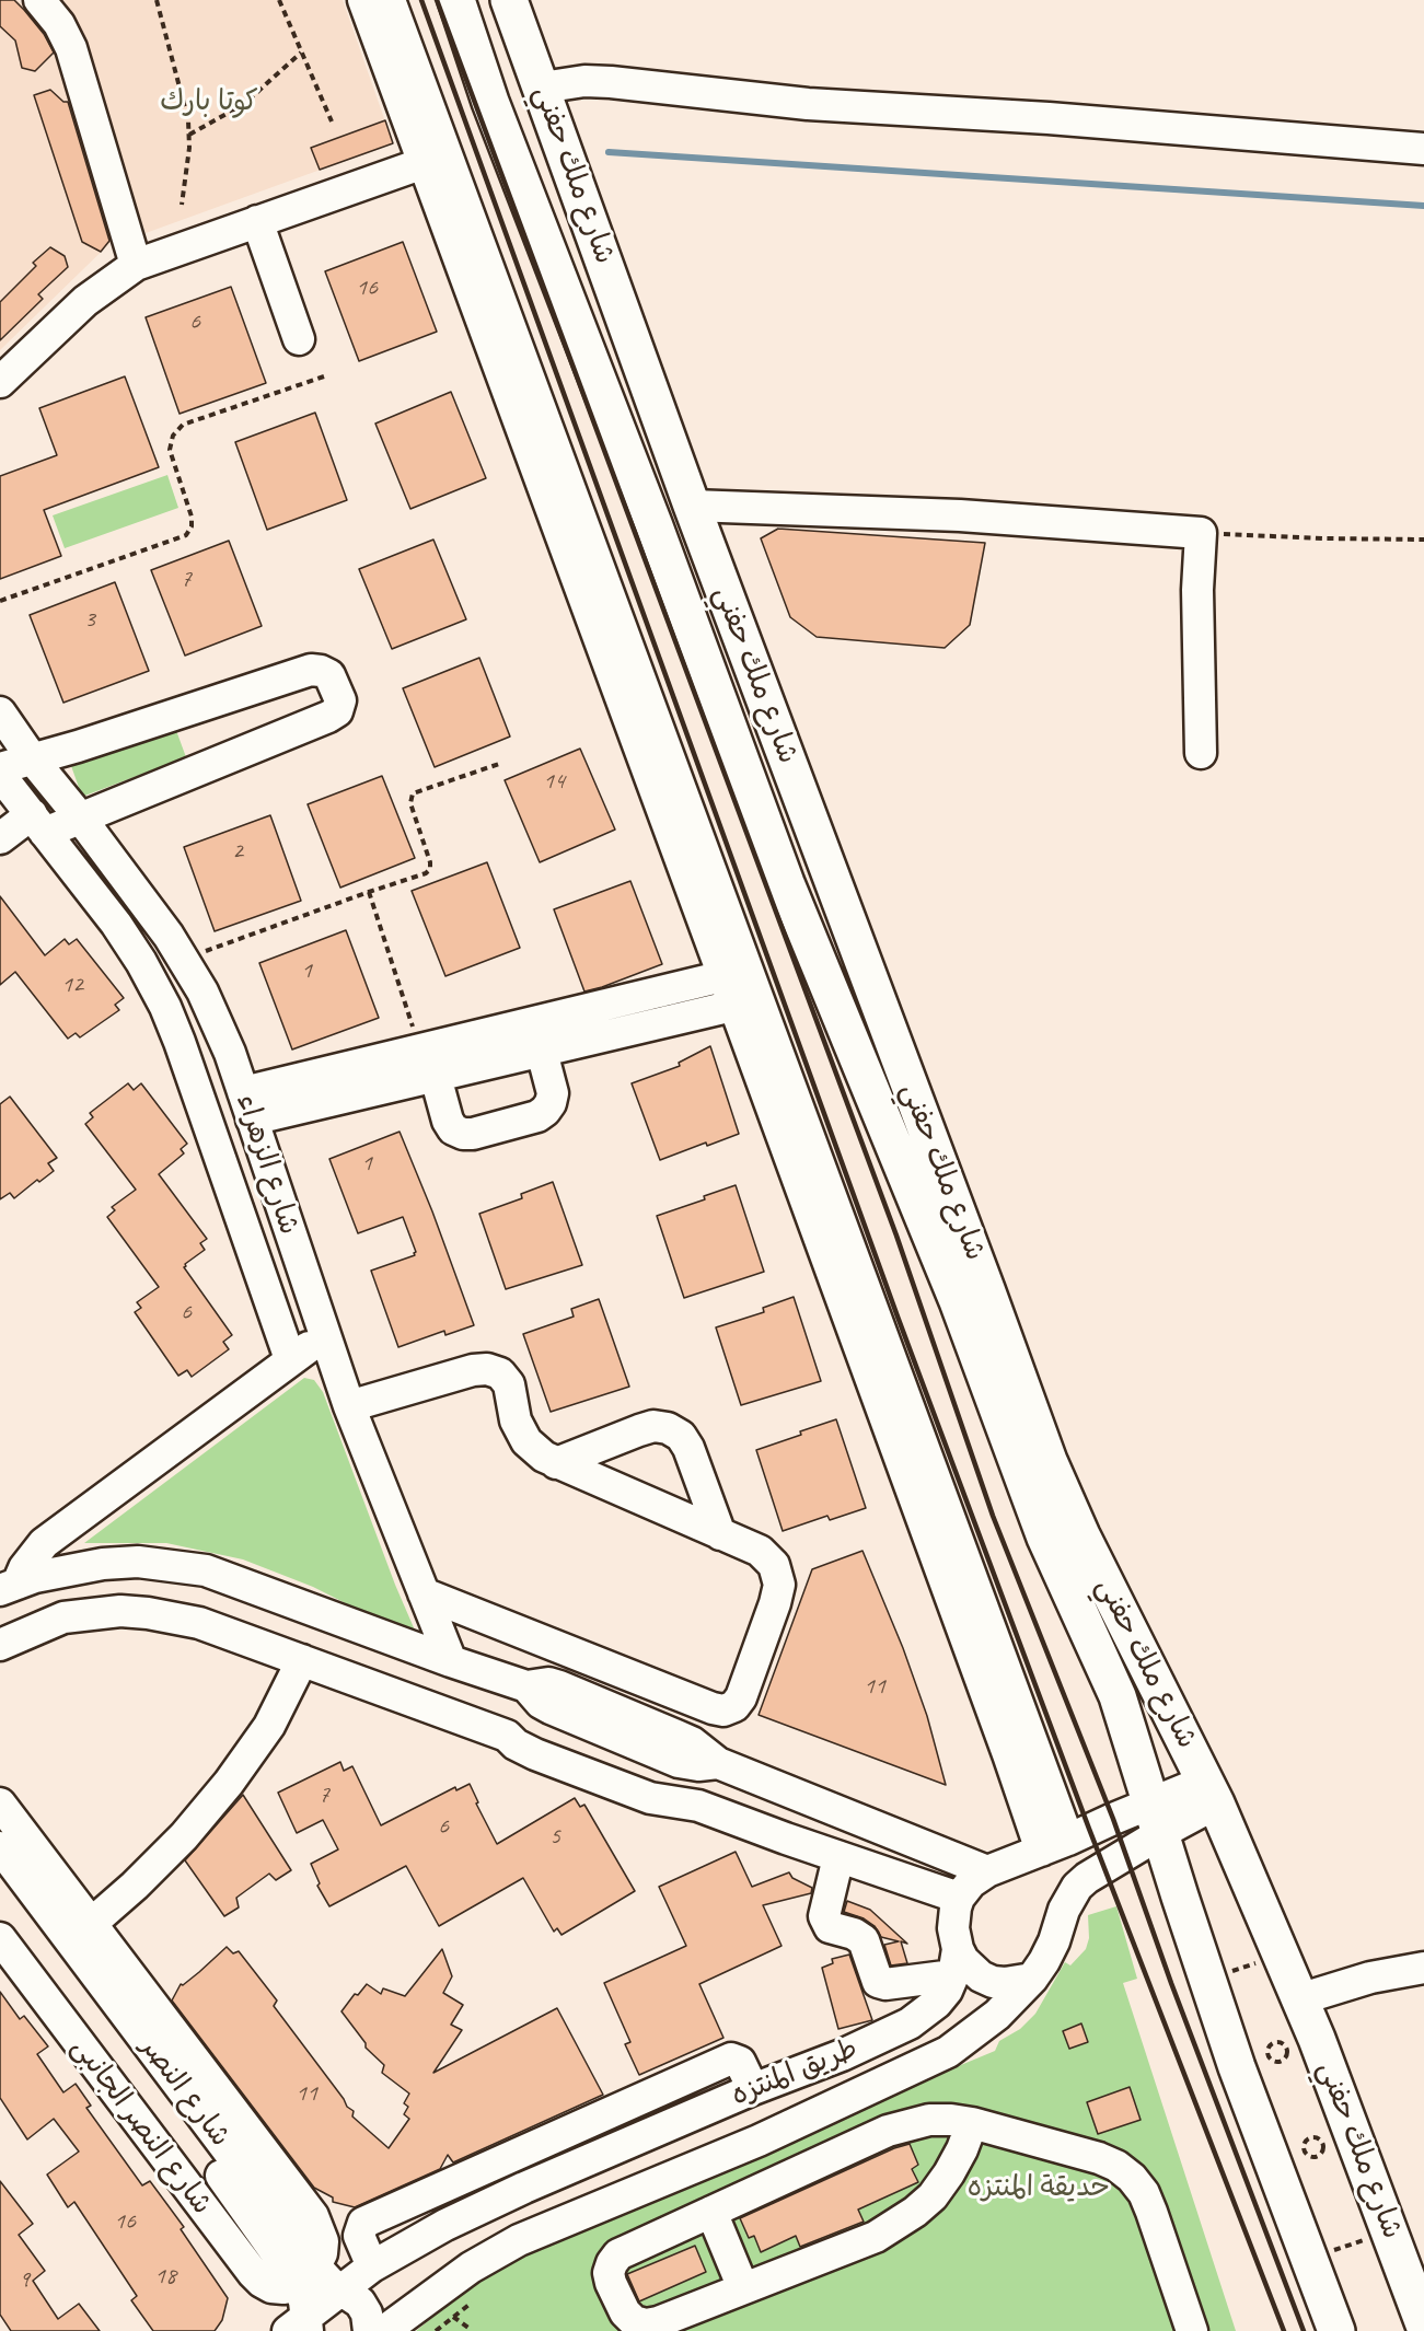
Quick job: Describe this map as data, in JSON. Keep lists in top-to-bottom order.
{
  "streets": {
    "highway": ["شارع ملك حفني"],
    "street": [
      "شارع الزهراء",
      "طريق المنتزه",
      "شارع النصر",
      "شارع النصر الجانبى"
    ]
  },
  "crossings": [
    ["شارع ملك حفني", "طريق المنتزه"],
    ["طريق المنتزه", "شارع النصر"],
    ["شارع النصر", "شارع النصر الجانبى"]
  ],
  "parks": ["كوتا بارك", "حديقة المنتزه"],
  "house_numbers": [
    "16",
    "6",
    "7",
    "3",
    "14",
    "2",
    "1",
    "12",
    "1",
    "6",
    "11",
    "7",
    "6",
    "5",
    "11",
    "16",
    "18",
    "9"
  ]
}
